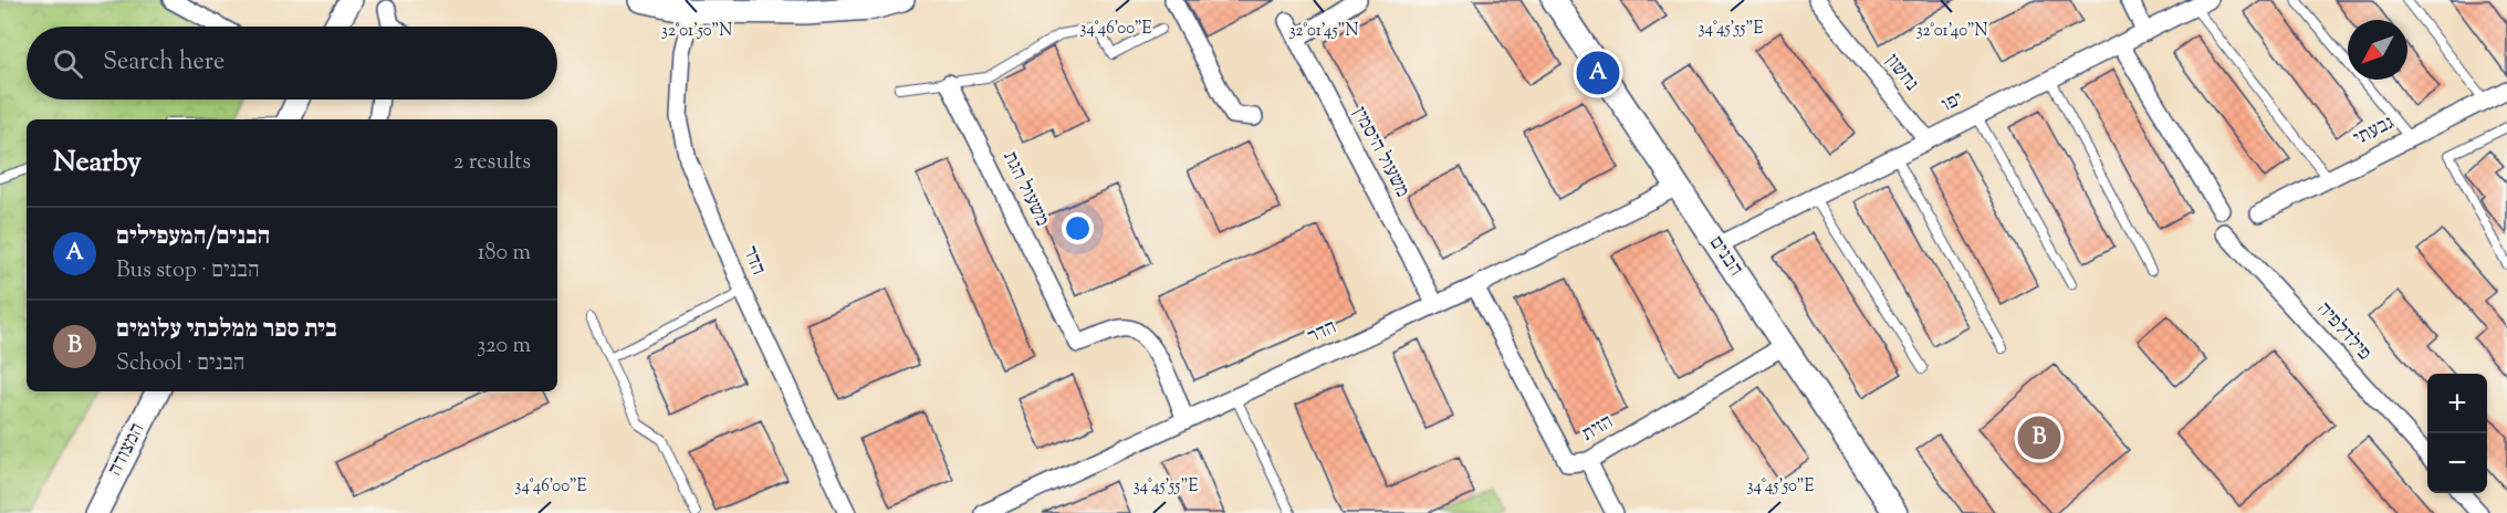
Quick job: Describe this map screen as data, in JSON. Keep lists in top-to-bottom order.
{
  "streets": {
    "street": [
      "נחשון",
      "יפו",
      "גבעתי",
      "משעול היסמין",
      "משעול הגת",
      "הבנים",
      "הדר",
      "פילדלפיה",
      "הזית",
      "המצודה"
    ]
  },
  "crossings": [
    ["נחשון", "יפו"],
    ["יפו", "הבנים"],
    ["משעול היסמין", "הדר"],
    ["משעול הגת", "הדר"],
    ["הבנים", "הדר"],
    ["הבנים", "הזית"],
    ["הדר", "הזית"]
  ],
  "north": "bottom left",
  "page": {
    "search": "Search here",
    "pins": ["A", "B"],
    "heading": ["Nearby", "2 results"],
    "list": [
      {
        "mark": "A",
        "name": "הבנים/המעפילים",
        "note": "Bus stop · הבנים",
        "value": "180 m"
      },
      {
        "mark": "B",
        "name": "בית ספר ממלכתי עלומים",
        "note": "School · הבנים",
        "value": "320 m"
      }
    ],
    "map_buttons": ["+", "−"]
  },
  "coordinates": [
    "34°46'00\"E",
    "34°45'55\"E",
    "32°01'50\"N",
    "32°01'45\"N",
    "32°01'40\"N",
    "34°45'50\"E"
  ]
}
